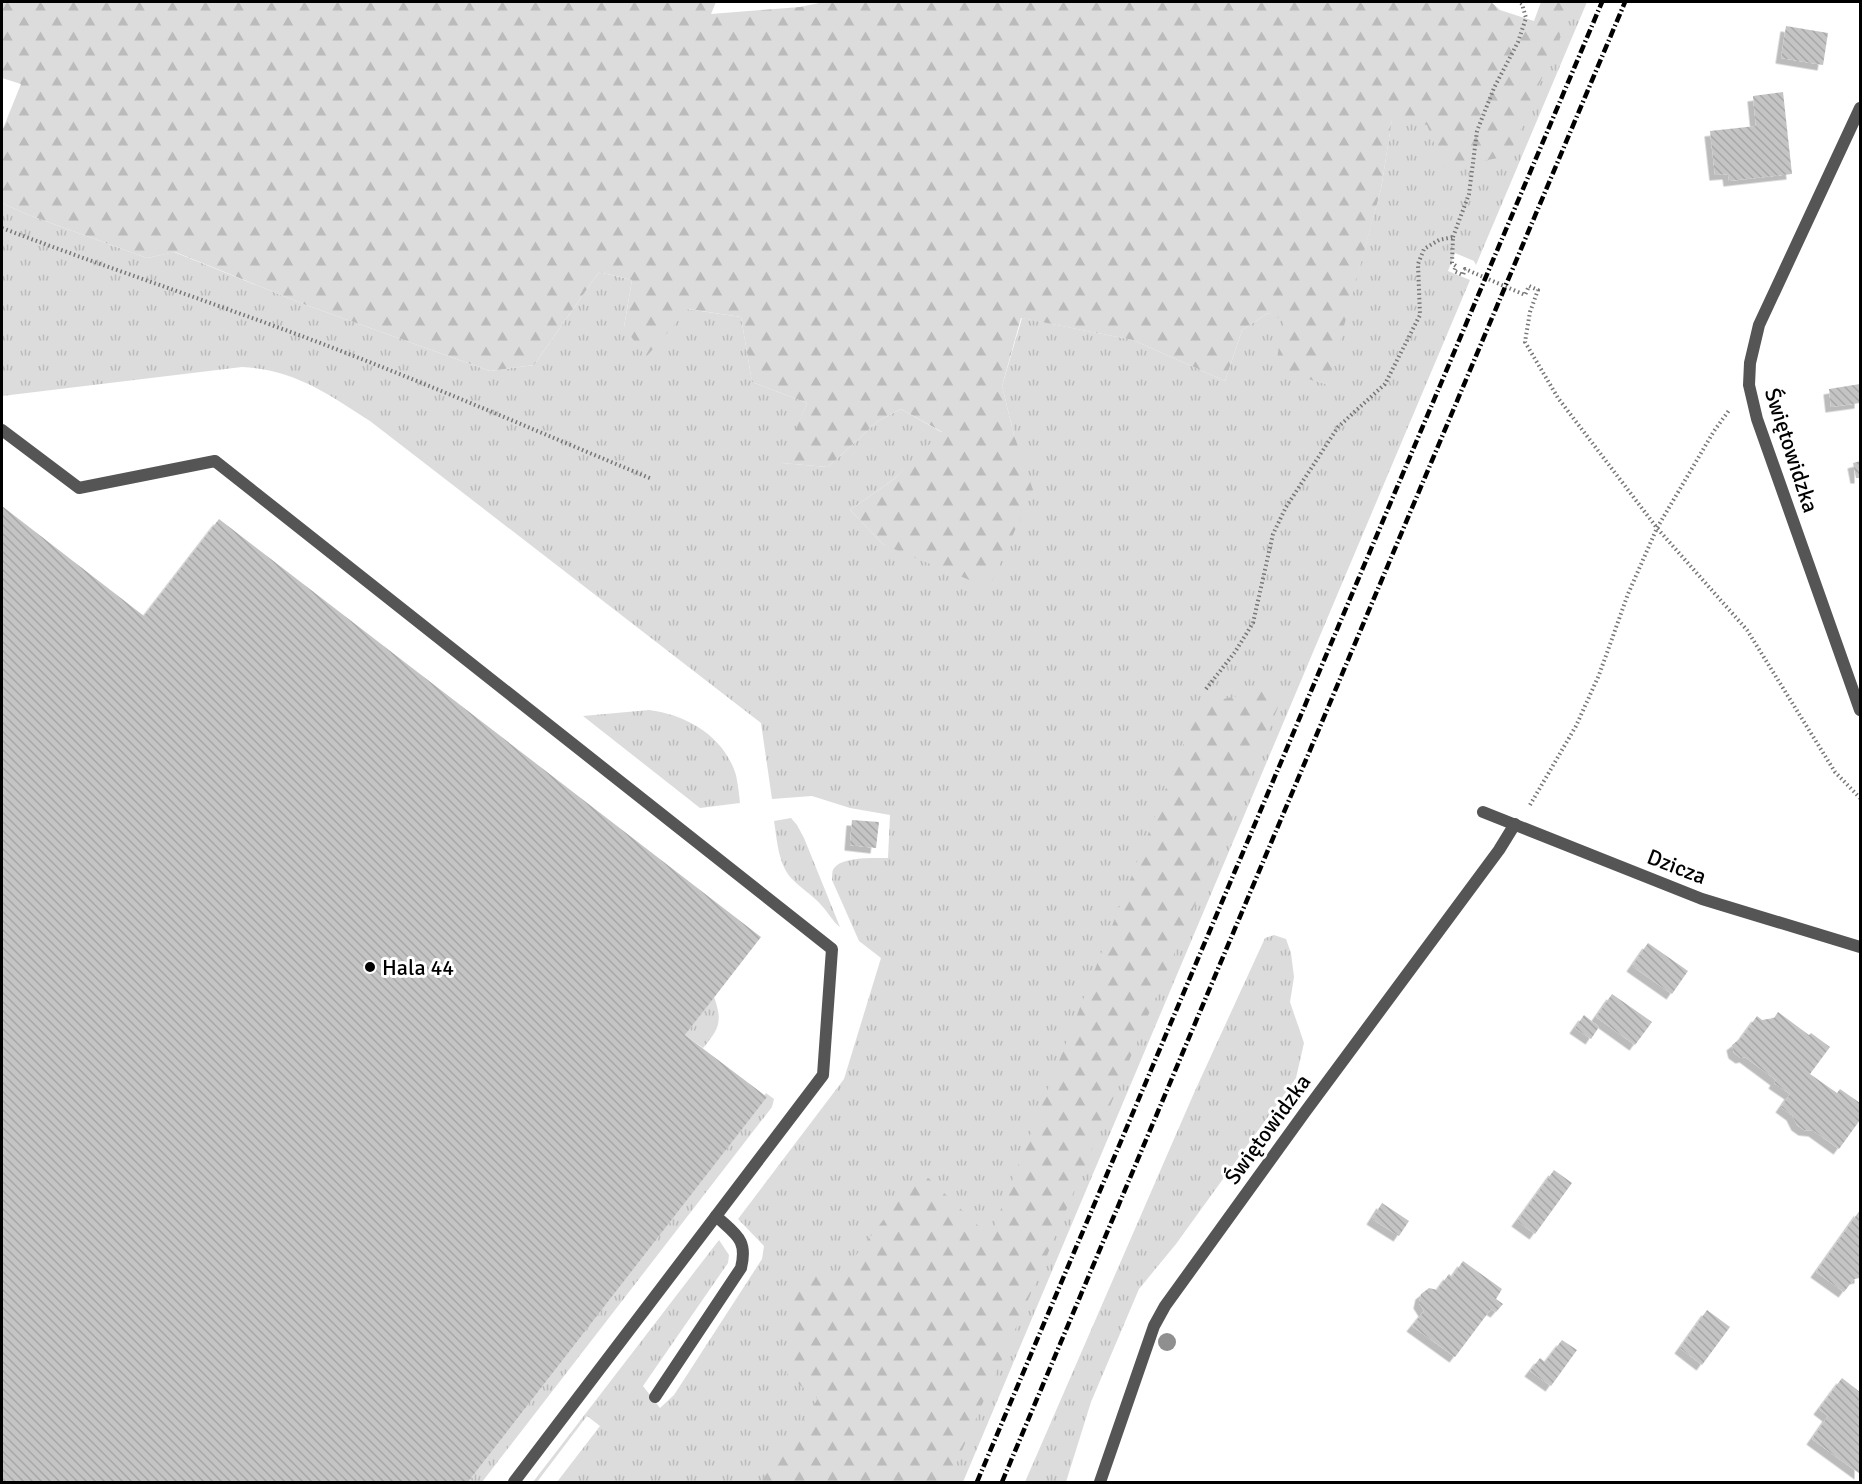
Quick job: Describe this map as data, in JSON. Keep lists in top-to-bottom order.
{
  "streets": {
    "street": ["Świętowidzka", "Dzicza"]
  },
  "crossings": [
    ["Świętowidzka", "Dzicza"]
  ],
  "places": ["Hala 44"]
}
